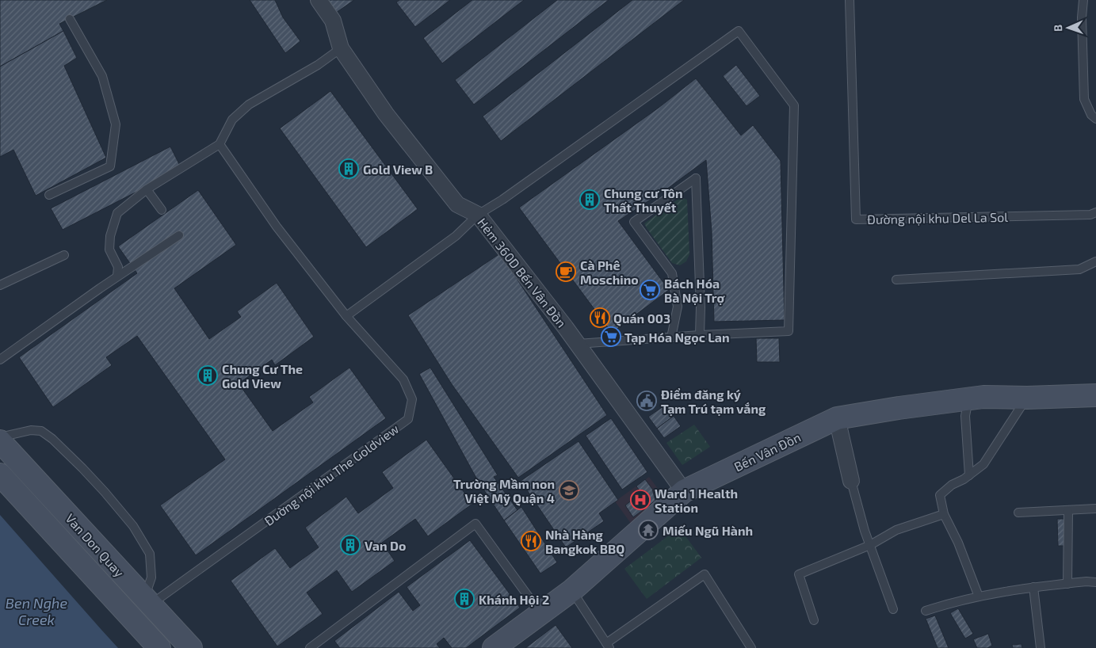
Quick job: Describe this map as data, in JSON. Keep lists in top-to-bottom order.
{
  "streets": {
    "main road": ["Bến Vân Đồn", "Van Don Quay"],
    "street": ["Hẻm 360D Bến Vân Đồn"],
    "lane": ["Đường nội khu Del La Sol", "Đường nội khu The Goldview"]
  },
  "crossings": [
    ["Hẻm 360D Bến Vân Đồn", "Bến Vân Đồn"],
    ["Đường nội khu The Goldview", "Van Don Quay"]
  ],
  "water": ["Ben Nghe Creek"],
  "places": {
    "building": [
      "Gold View B",
      "Chung cư Tôn Thất Thuyết",
      "Chung Cư The Gold View",
      "Van Do",
      "Khánh Hội 2"
    ],
    "cafe": ["Cà Phê Moschino"],
    "supermarket": ["Bách Hóa Bà Nội Trợ", "Tạp Hóa Ngọc Lan"],
    "restaurant": ["Quán 003", "Nhà Hàng Bangkok BBQ"],
    "public building": ["Điểm đăng ký Tạm Trú tạm vắng"],
    "school or university": ["Trường Mầm non Việt Mỹ Quận 4"],
    "hospital": ["Ward 1 Health Station"],
    "temple": ["Miếu Ngũ Hành"]
  },
  "north": "left"
}
